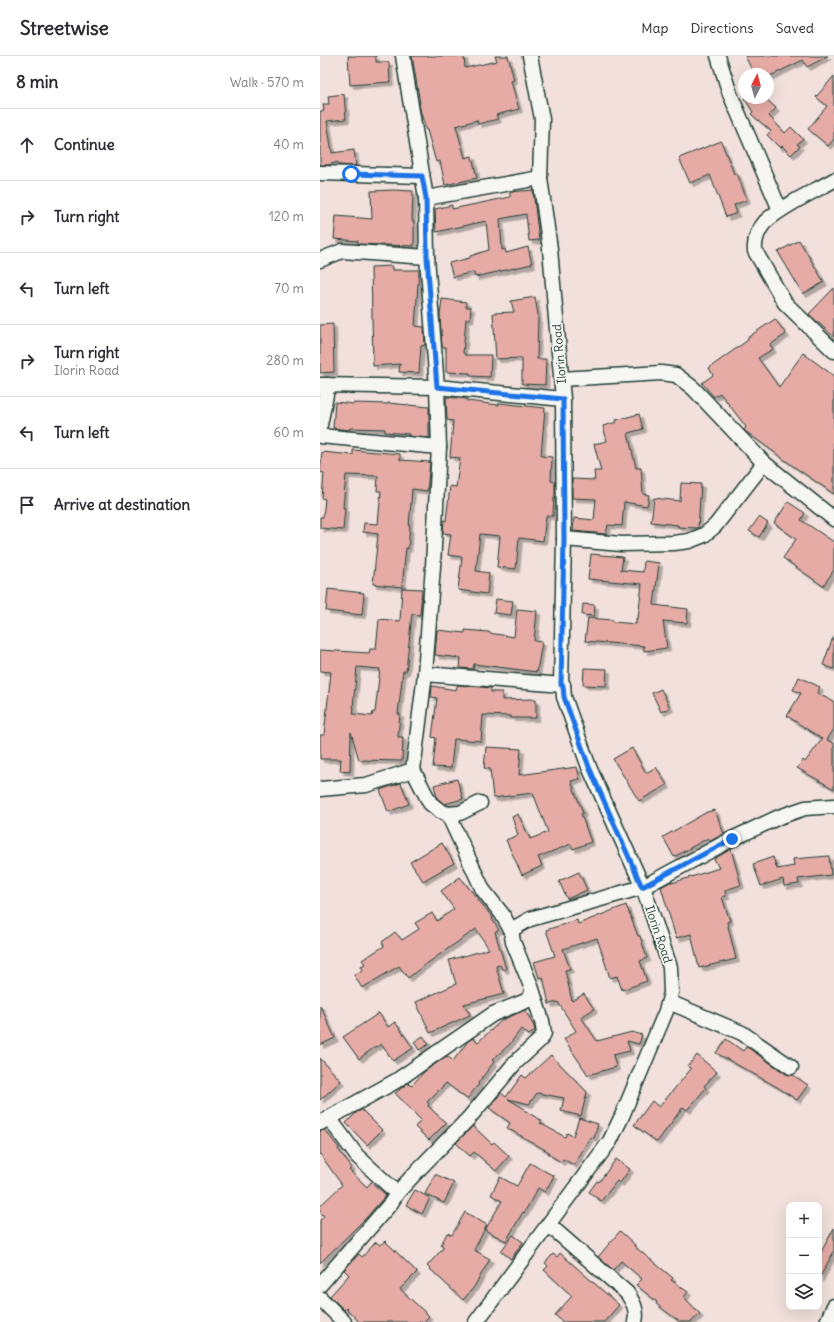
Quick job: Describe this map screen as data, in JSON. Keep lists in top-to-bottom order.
{
  "streets": {
    "street": ["Ilorin Road"]
  },
  "north": "top",
  "page": {
    "header": "Streetwise",
    "nav": ["Map", "Directions", "Saved"],
    "heading": ["8 min", "Walk · 570 m"],
    "list": [
      ["Continue", "40 m"],
      ["Turn right", "120 m"],
      ["Turn left", "70 m"],
      ["Turn right", "Ilorin Road", "280 m"],
      ["Turn left", "60 m"],
      "Arrive at destination"
    ],
    "map_buttons": ["+", "−"]
  }
}
